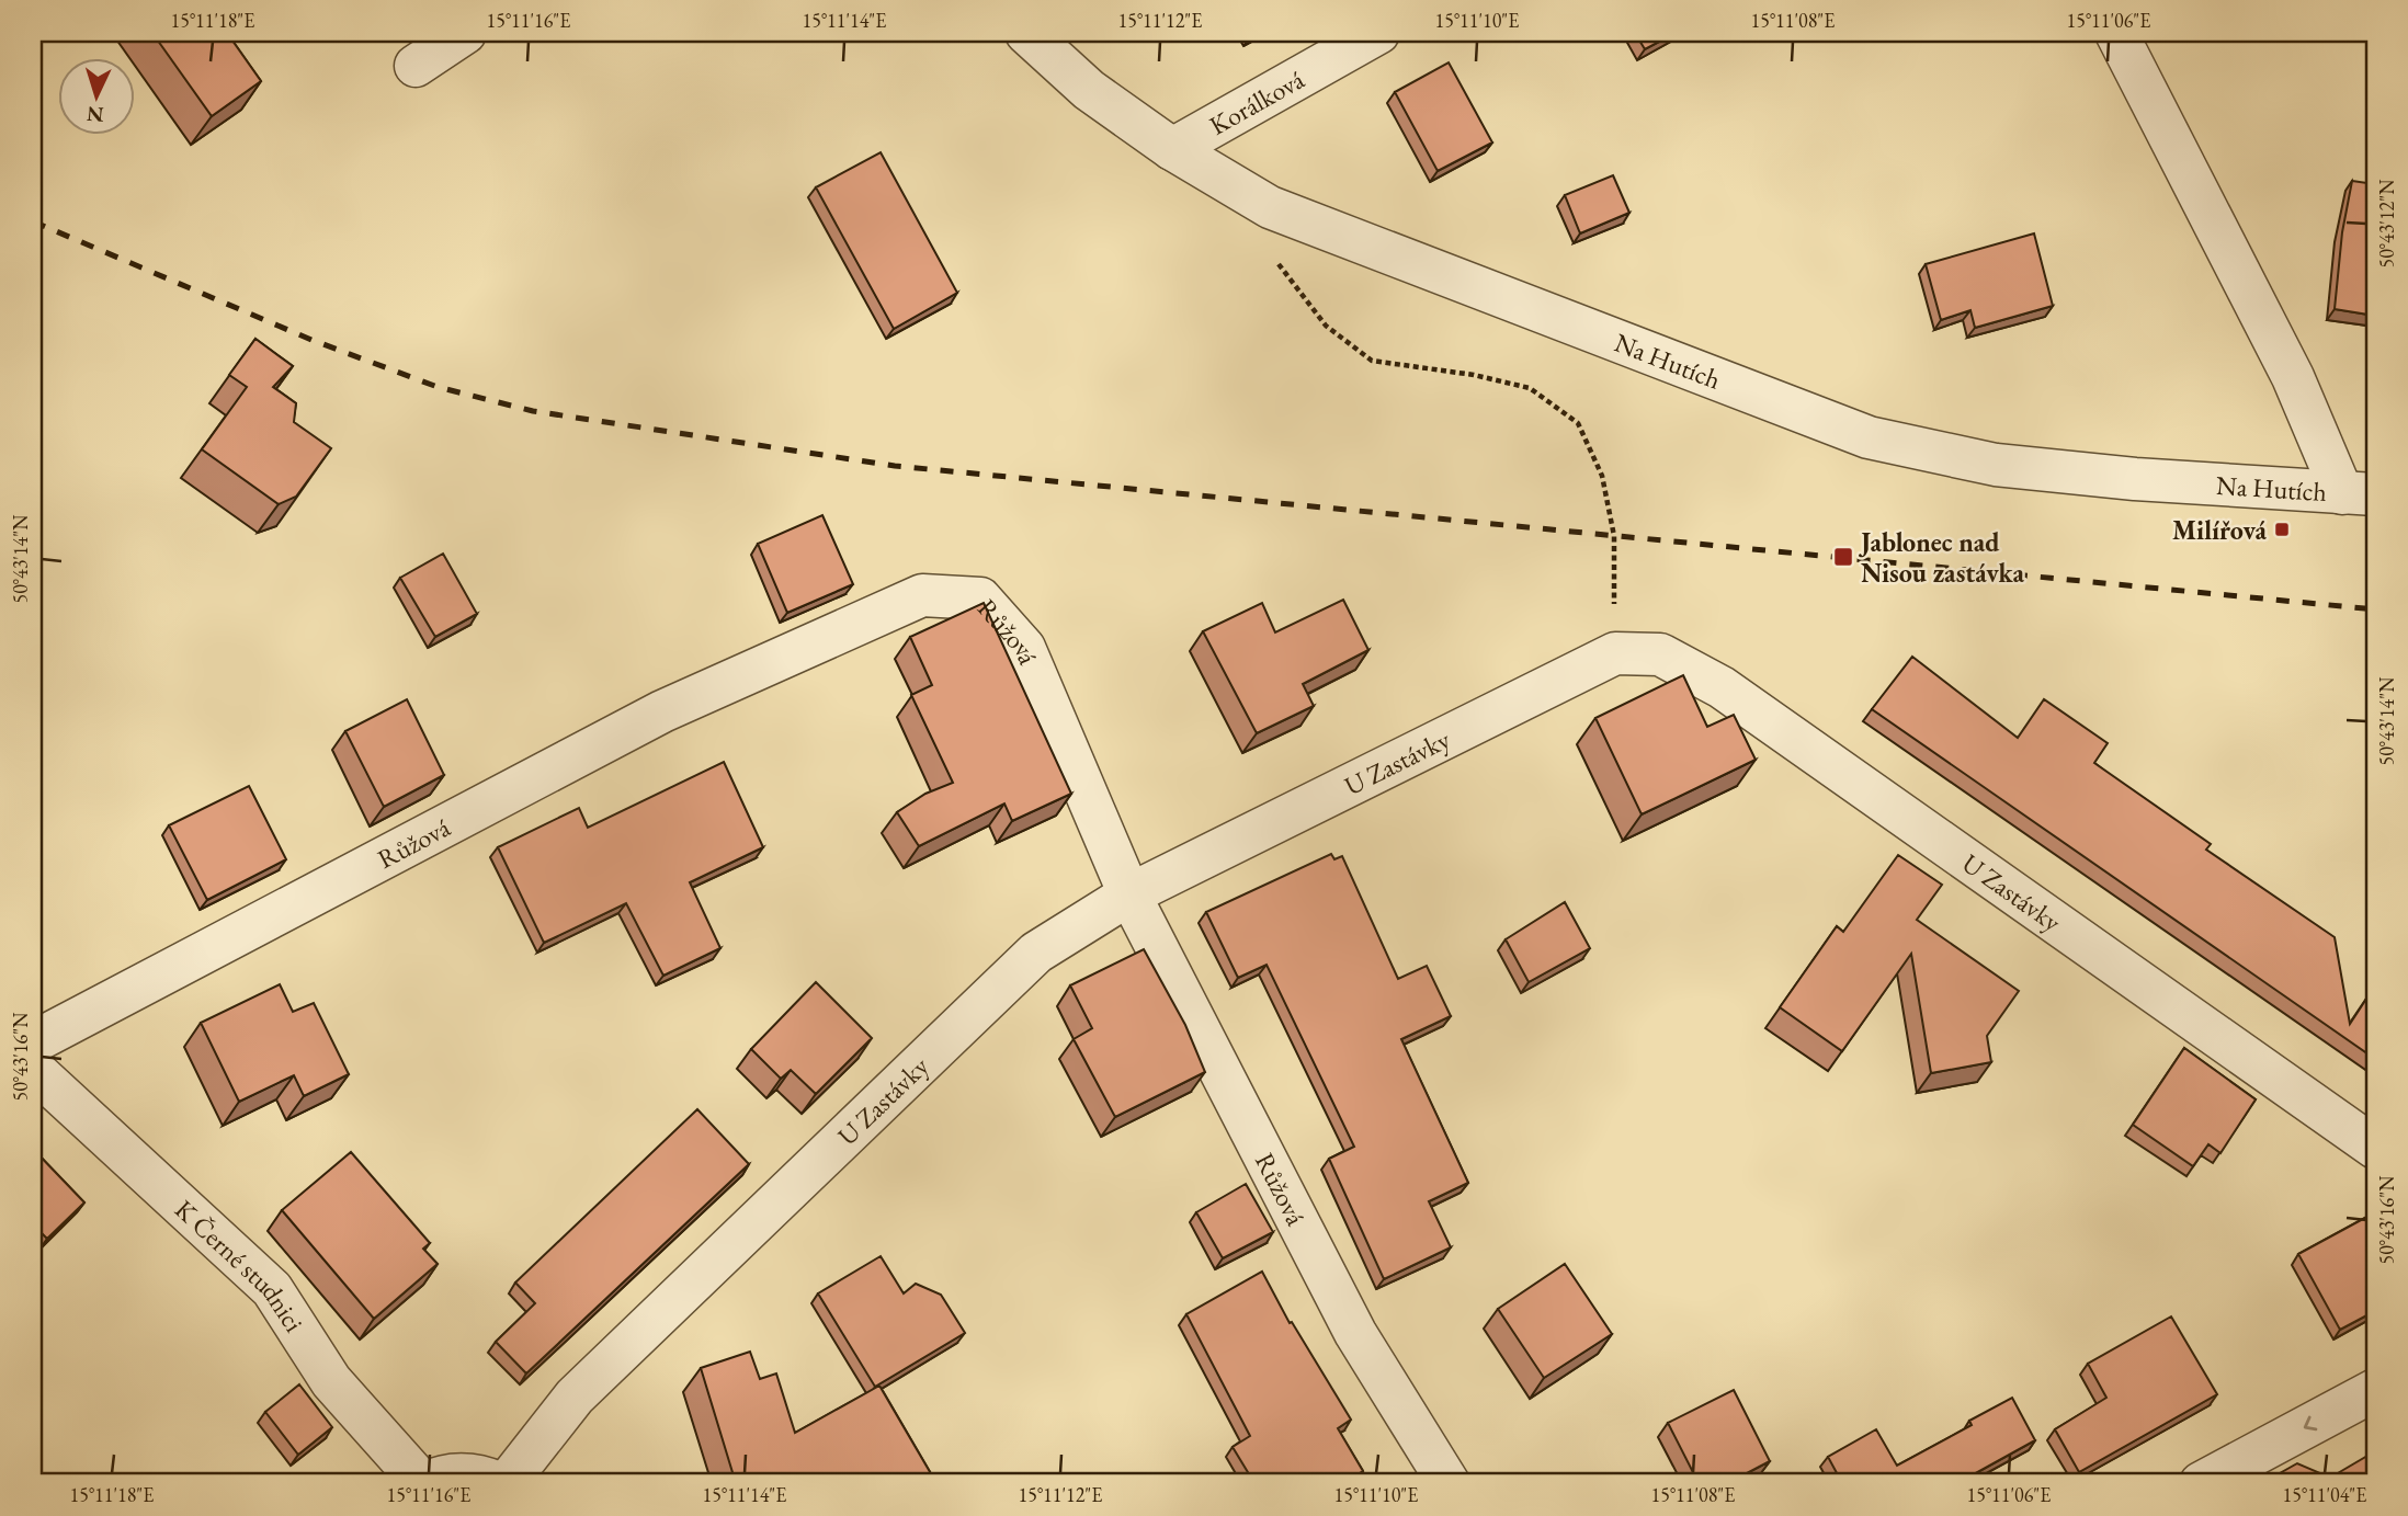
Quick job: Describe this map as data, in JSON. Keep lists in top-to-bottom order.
{
  "streets": {
    "street": [
      "Korálková",
      "Na Hutích",
      "Růžová",
      "U Zastávky",
      "K Černé studnici"
    ]
  },
  "crossings": [
    ["Korálková", "Na Hutích"],
    ["Růžová", "U Zastávky"]
  ],
  "places": {
    "transit": ["Milířová", "Jablonec nad Nisou zastávka"]
  },
  "north": "bottom",
  "coordinates": [
    "15°11'18\"E",
    "15°11'16\"E",
    "15°11'14\"E",
    "15°11'12\"E",
    "15°11'10\"E",
    "15°11'08\"E",
    "15°11'06\"E",
    "50°43'12\"N",
    "50°43'14\"N",
    "50°43'16\"N",
    "15°11'04\"E"
  ]
}
